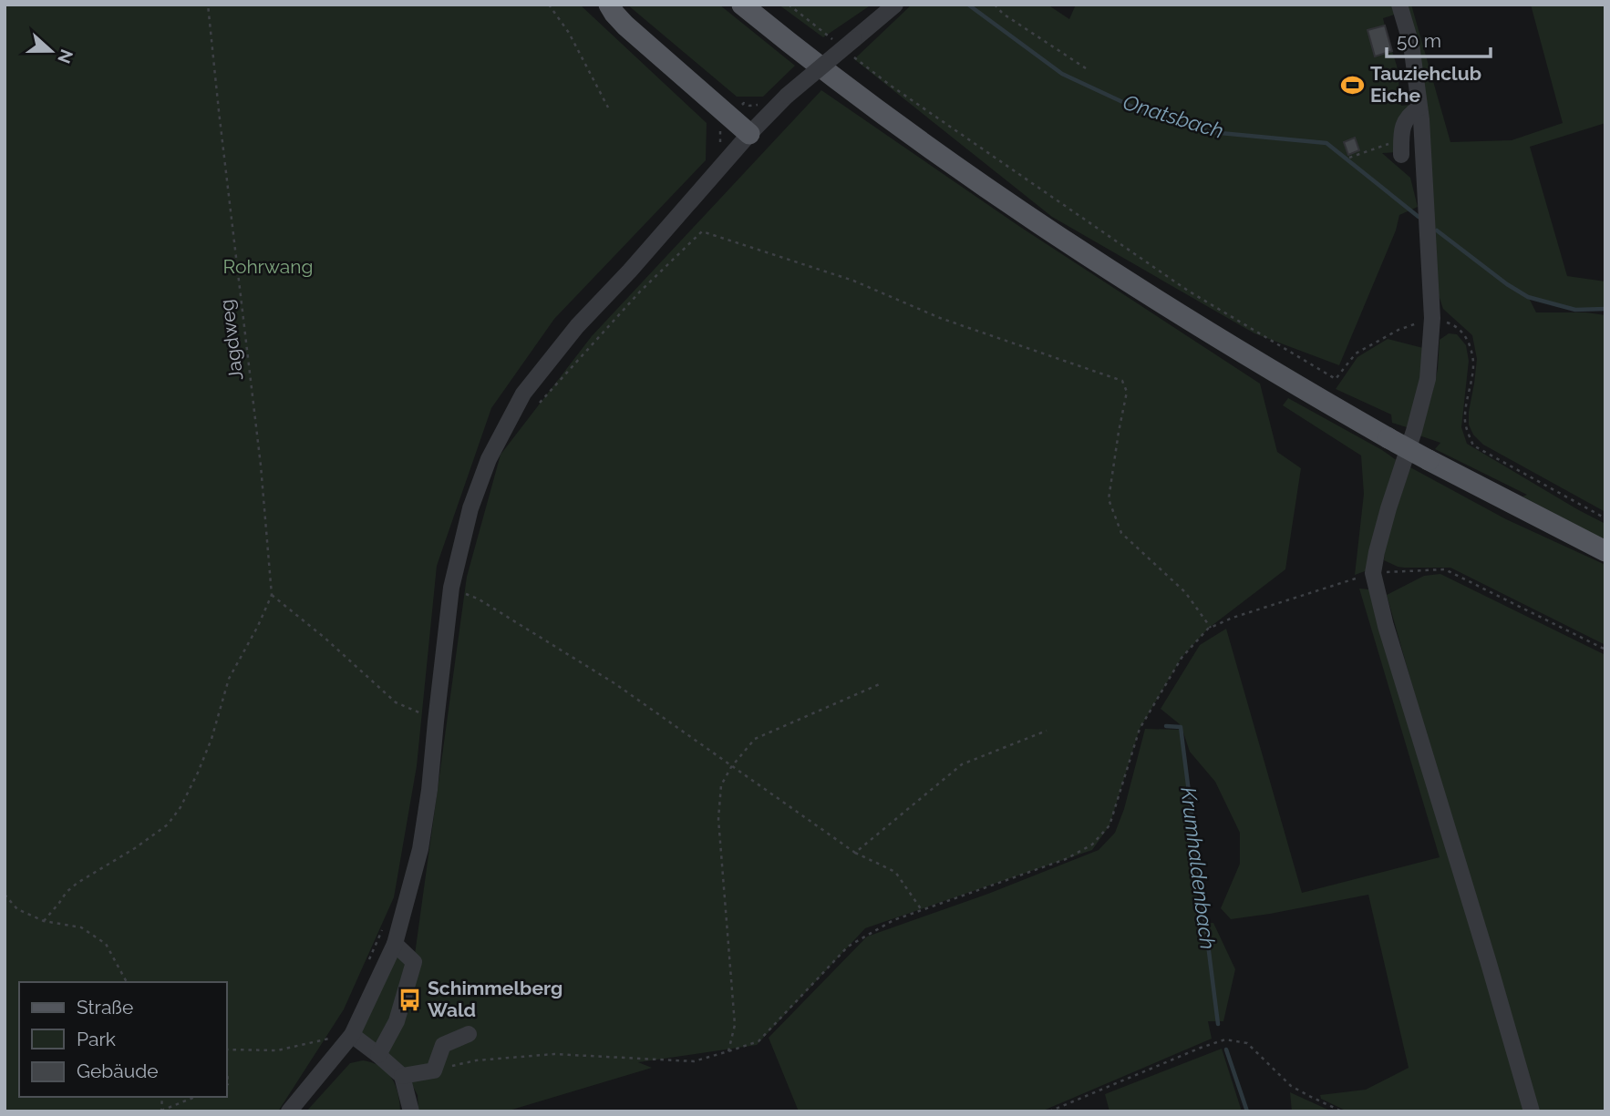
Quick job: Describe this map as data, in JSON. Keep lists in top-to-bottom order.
{
  "streets": {
    "path": ["Jagdweg"]
  },
  "water": ["Onatsbach", "Krumhaldenbach"],
  "parks": ["Rohrwang"],
  "places": {
    "sports": ["Tauziehclub Eiche"],
    "bus stop": ["Schimmelberg Wald"]
  },
  "legend": ["Straße", "Park", "Gebäude"],
  "scale_bar": "50 m",
  "north": "right"
}
